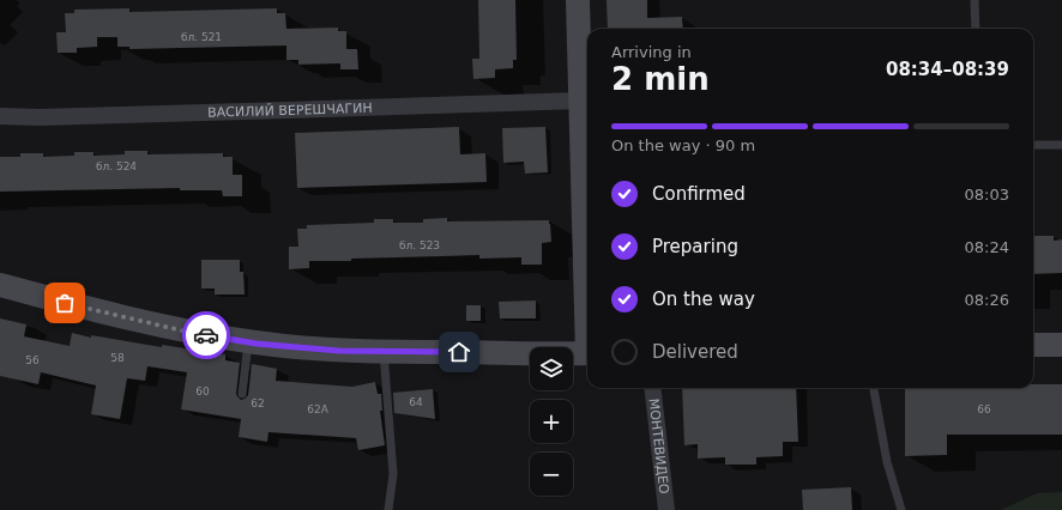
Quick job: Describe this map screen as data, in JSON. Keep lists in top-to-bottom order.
{
  "streets": {
    "street": ["ВАСИЛИЙ ВЕРЕШЧАГИН", "МОНТЕВИДЕО"]
  },
  "house_numbers": [
    "бл. 521",
    "бл. 524",
    "бл. 523",
    "58",
    "56",
    "60",
    "64",
    "62",
    "62A",
    "66"
  ],
  "page": {
    "heading": ["2 min", "Arriving in", "08:34–08:39"],
    "bar": "On the way · 90 m",
    "list": [
      ["Confirmed", "08:03"],
      ["Preparing", "08:24"],
      ["On the way", "08:26"],
      "Delivered"
    ],
    "map_buttons": ["+", "−"]
  }
}
